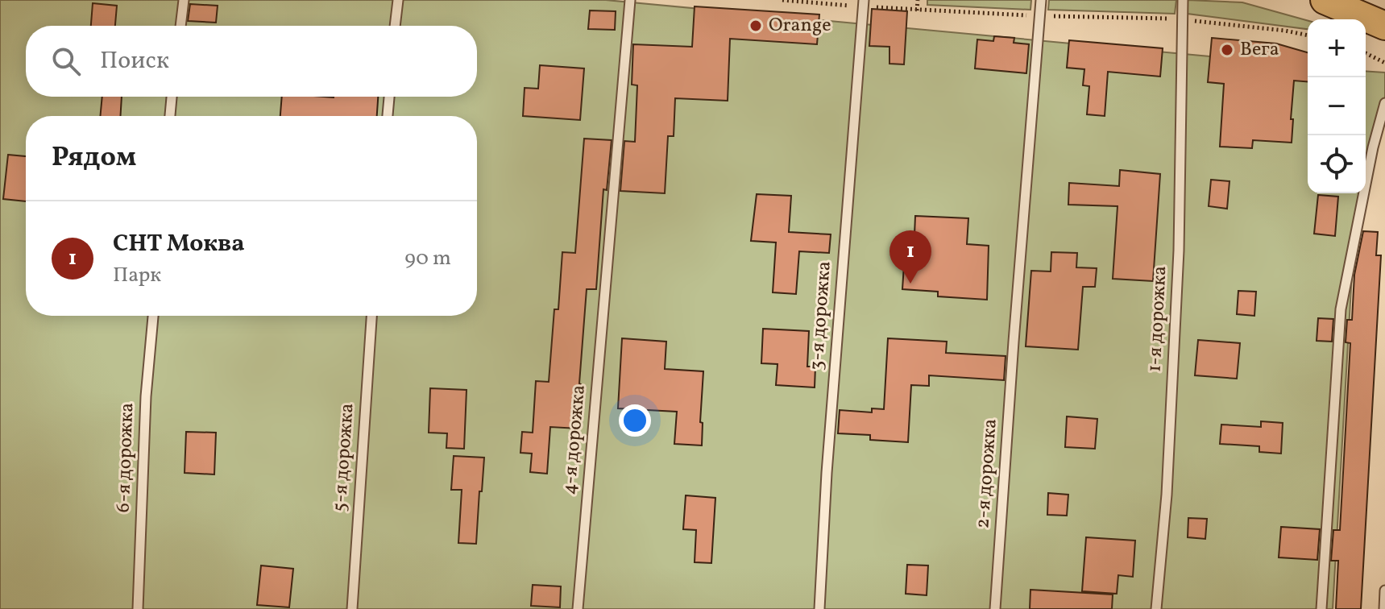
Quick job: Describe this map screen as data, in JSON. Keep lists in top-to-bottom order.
{
  "streets": {
    "lane": [
      "3-я дорожка",
      "1-я дорожка",
      "4-я дорожка",
      "6-я дорожка",
      "5-я дорожка",
      "2-я дорожка"
    ]
  },
  "places": ["Orange", "Вега"],
  "page": {
    "map_buttons": ["+", "−"],
    "search": "Поиск",
    "heading": "Рядом",
    "list": [
      {
        "mark": "1",
        "name": "СНТ Моква",
        "note": "Парк",
        "value": "90 m"
      }
    ],
    "pins": "1"
  }
}
